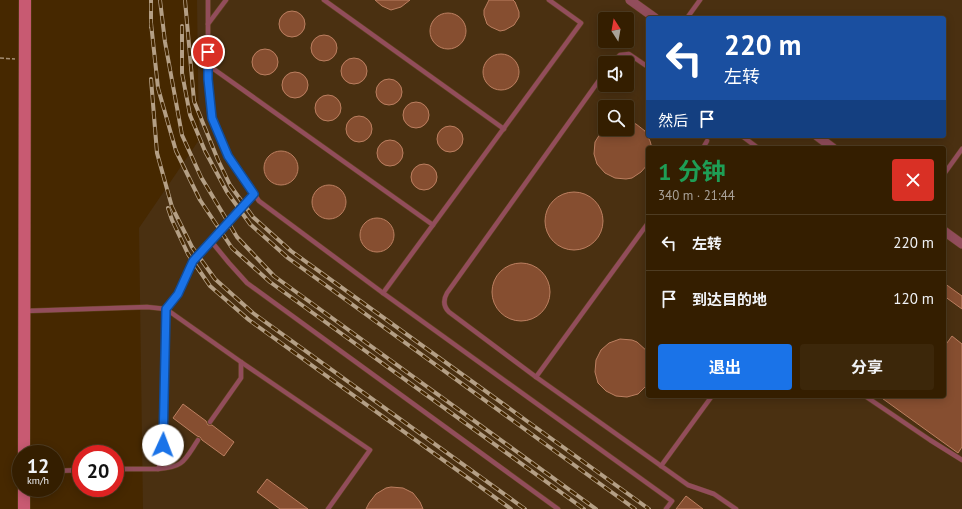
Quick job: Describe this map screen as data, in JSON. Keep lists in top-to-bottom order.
{
  "north": "top",
  "page": {
    "turn": ["220 m", "左转"],
    "then": "然后",
    "heading": ["1 分钟", "340 m · 21:44"],
    "list": [
      {
        "name": "左转",
        "value": "220 m"
      },
      {
        "name": "到达目的地",
        "value": "120 m"
      }
    ],
    "buttons": ["退出", "分享"],
    "speed": "12 km/h",
    "limit": "20"
  }
}
